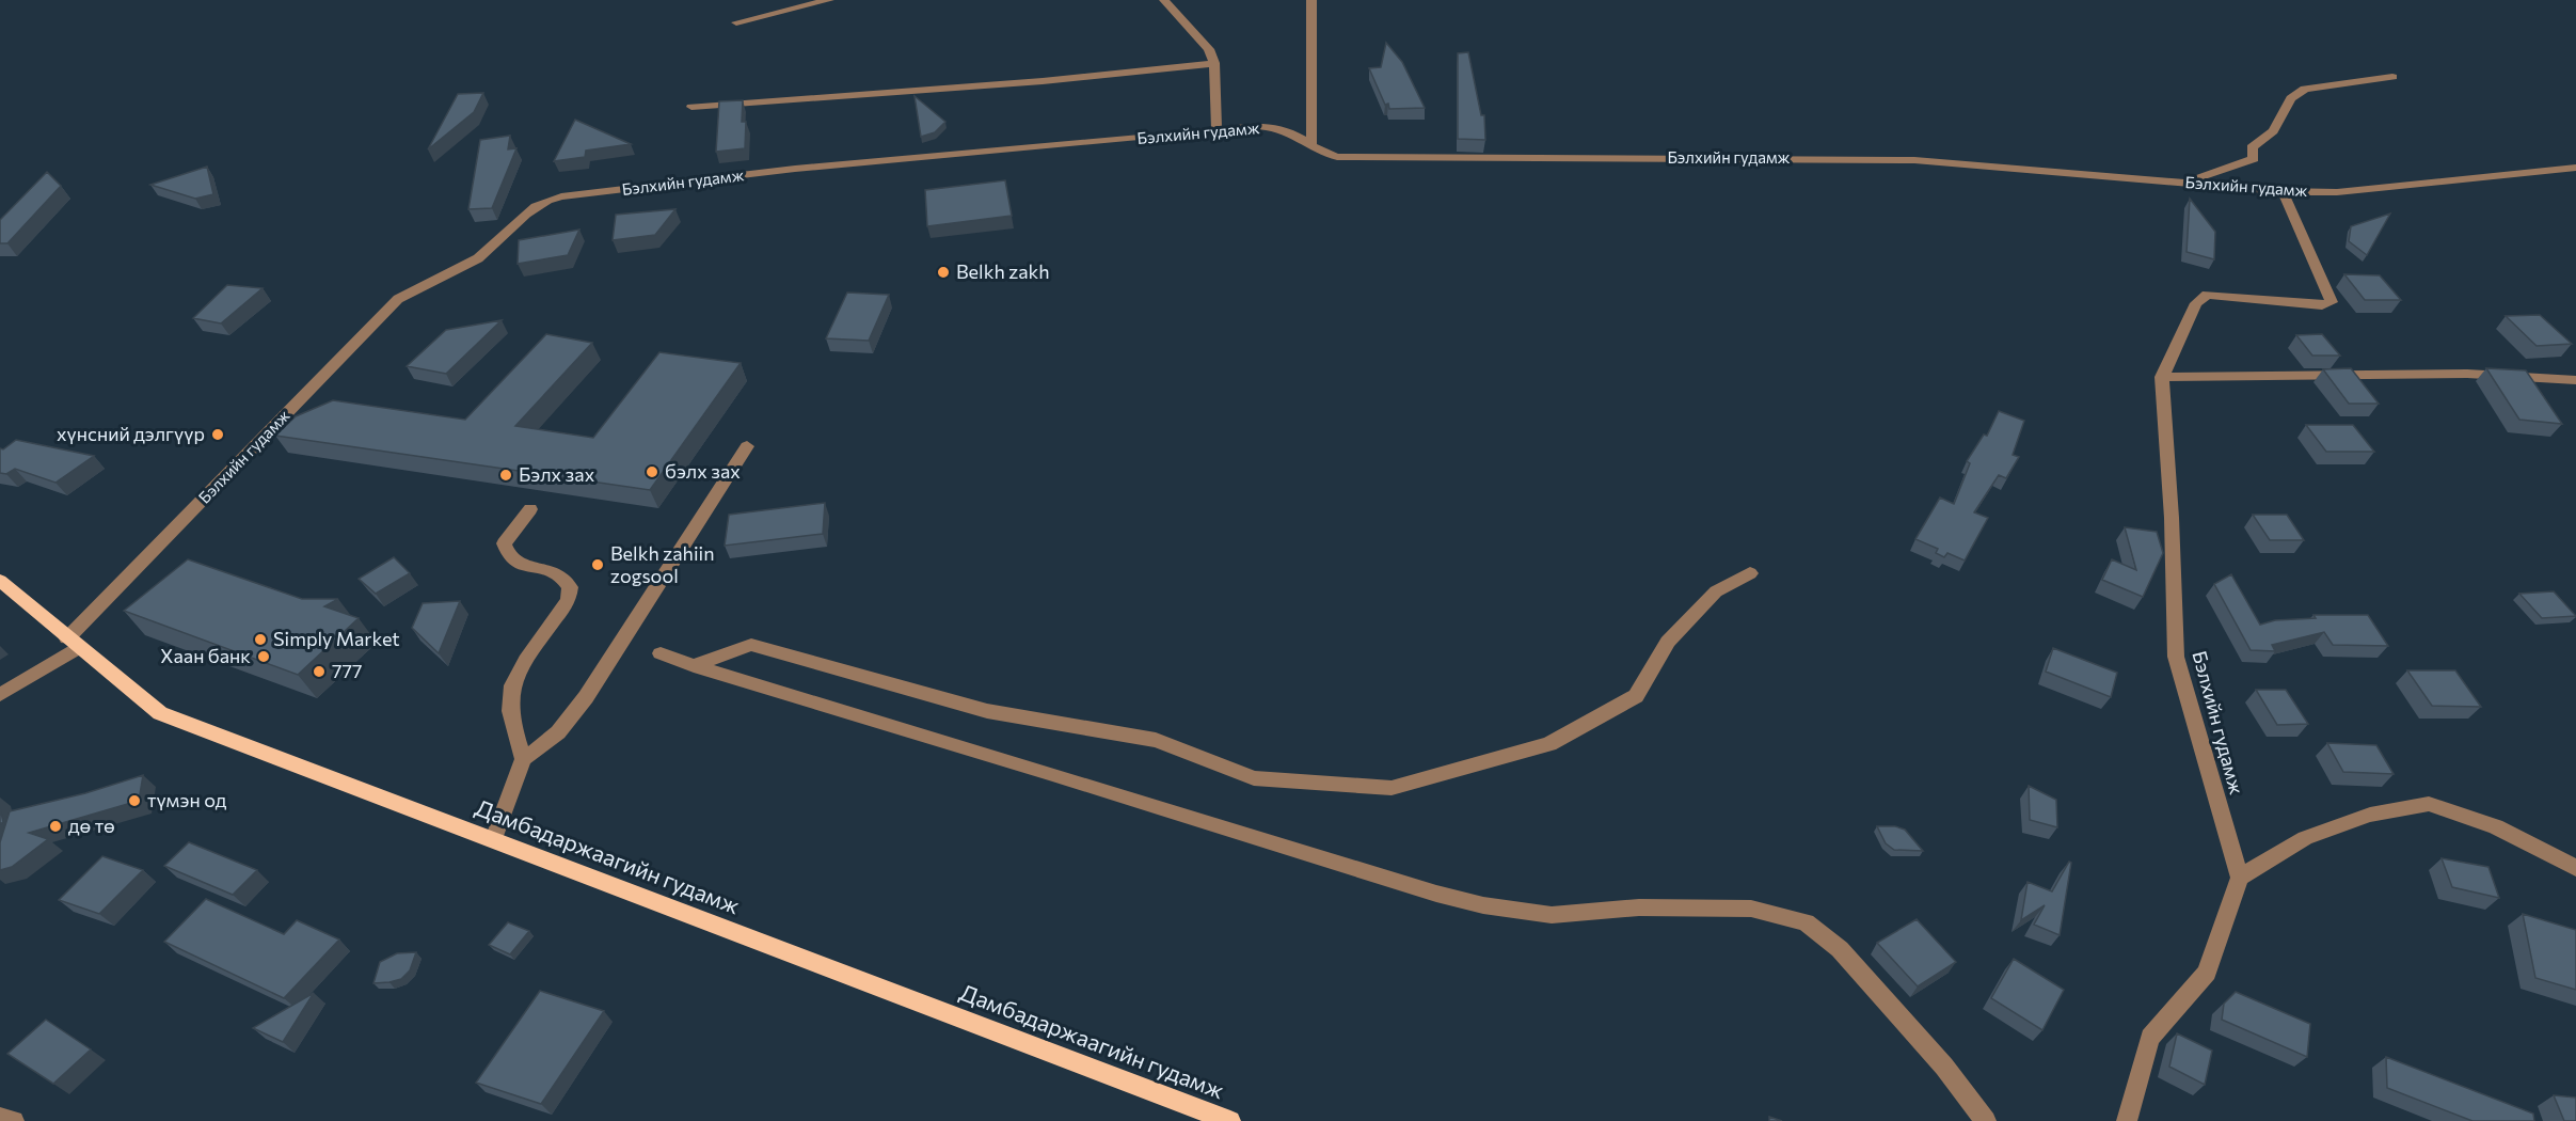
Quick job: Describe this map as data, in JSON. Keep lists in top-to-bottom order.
{
  "streets": {
    "main road": ["Дамбадаржаагийн гудамж"],
    "street": ["Бэлхийн гудамж"]
  },
  "crossings": [
    ["Бэлхийн гудамж", "Дамбадаржаагийн гудамж"]
  ],
  "places": [
    "Belkh zakh",
    "хүнсний дэлгүүр",
    "бэлх зах",
    "Бэлх зах",
    "Belkh zahiin zogsool",
    "Simply Market",
    "Хаан банк",
    "777",
    "түмэн од",
    "дө тө"
  ]
}
